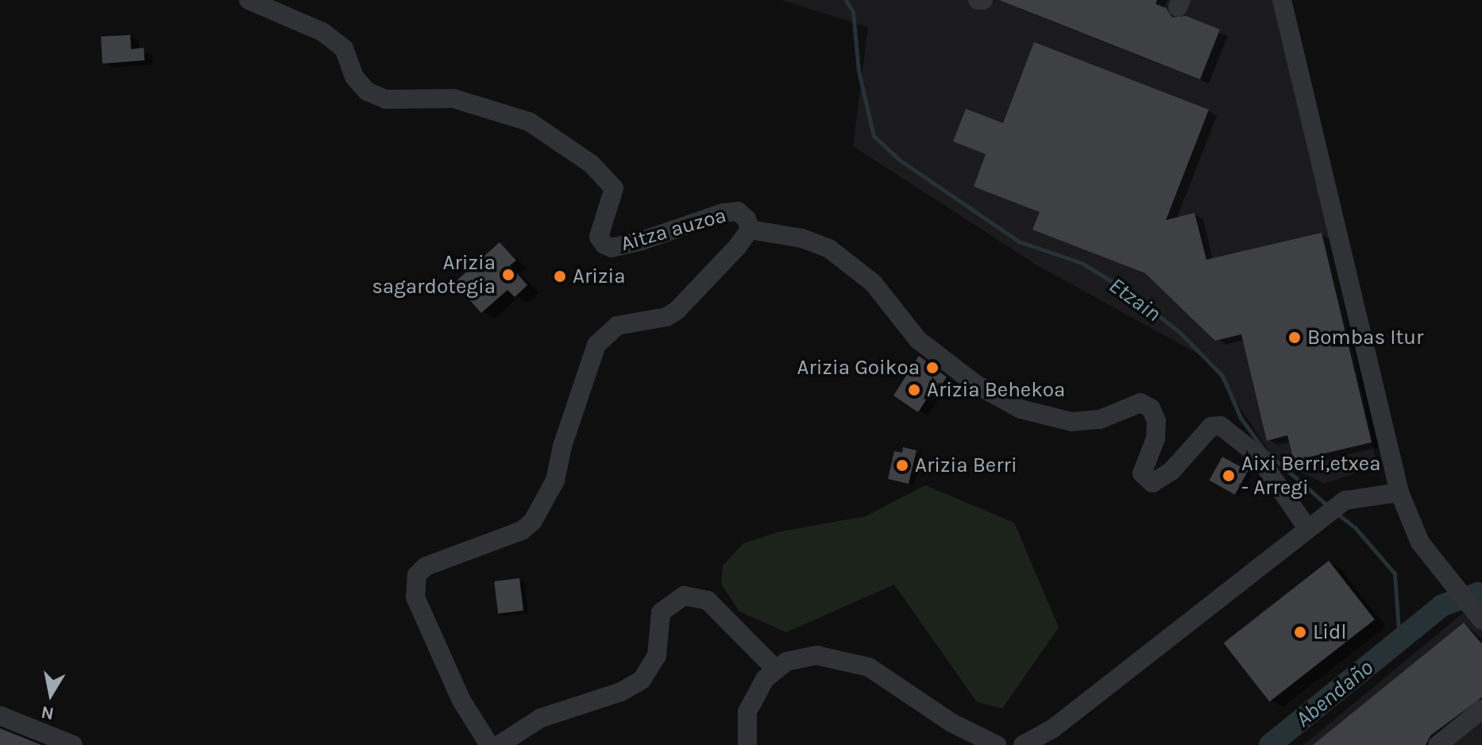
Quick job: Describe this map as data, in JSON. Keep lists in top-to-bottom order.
{
  "streets": {
    "street": ["Aitza auzoa"]
  },
  "water": ["Etzain", "Abendaño"],
  "places": [
    "Arizia sagardotegia",
    "Arizia",
    "Bombas Itur",
    "Arizia Goikoa",
    "Arizia Behekoa",
    "Arizia Berri",
    "Aixi Berri,etxea - Arregi",
    "Lidl"
  ],
  "north": "bottom"
}
